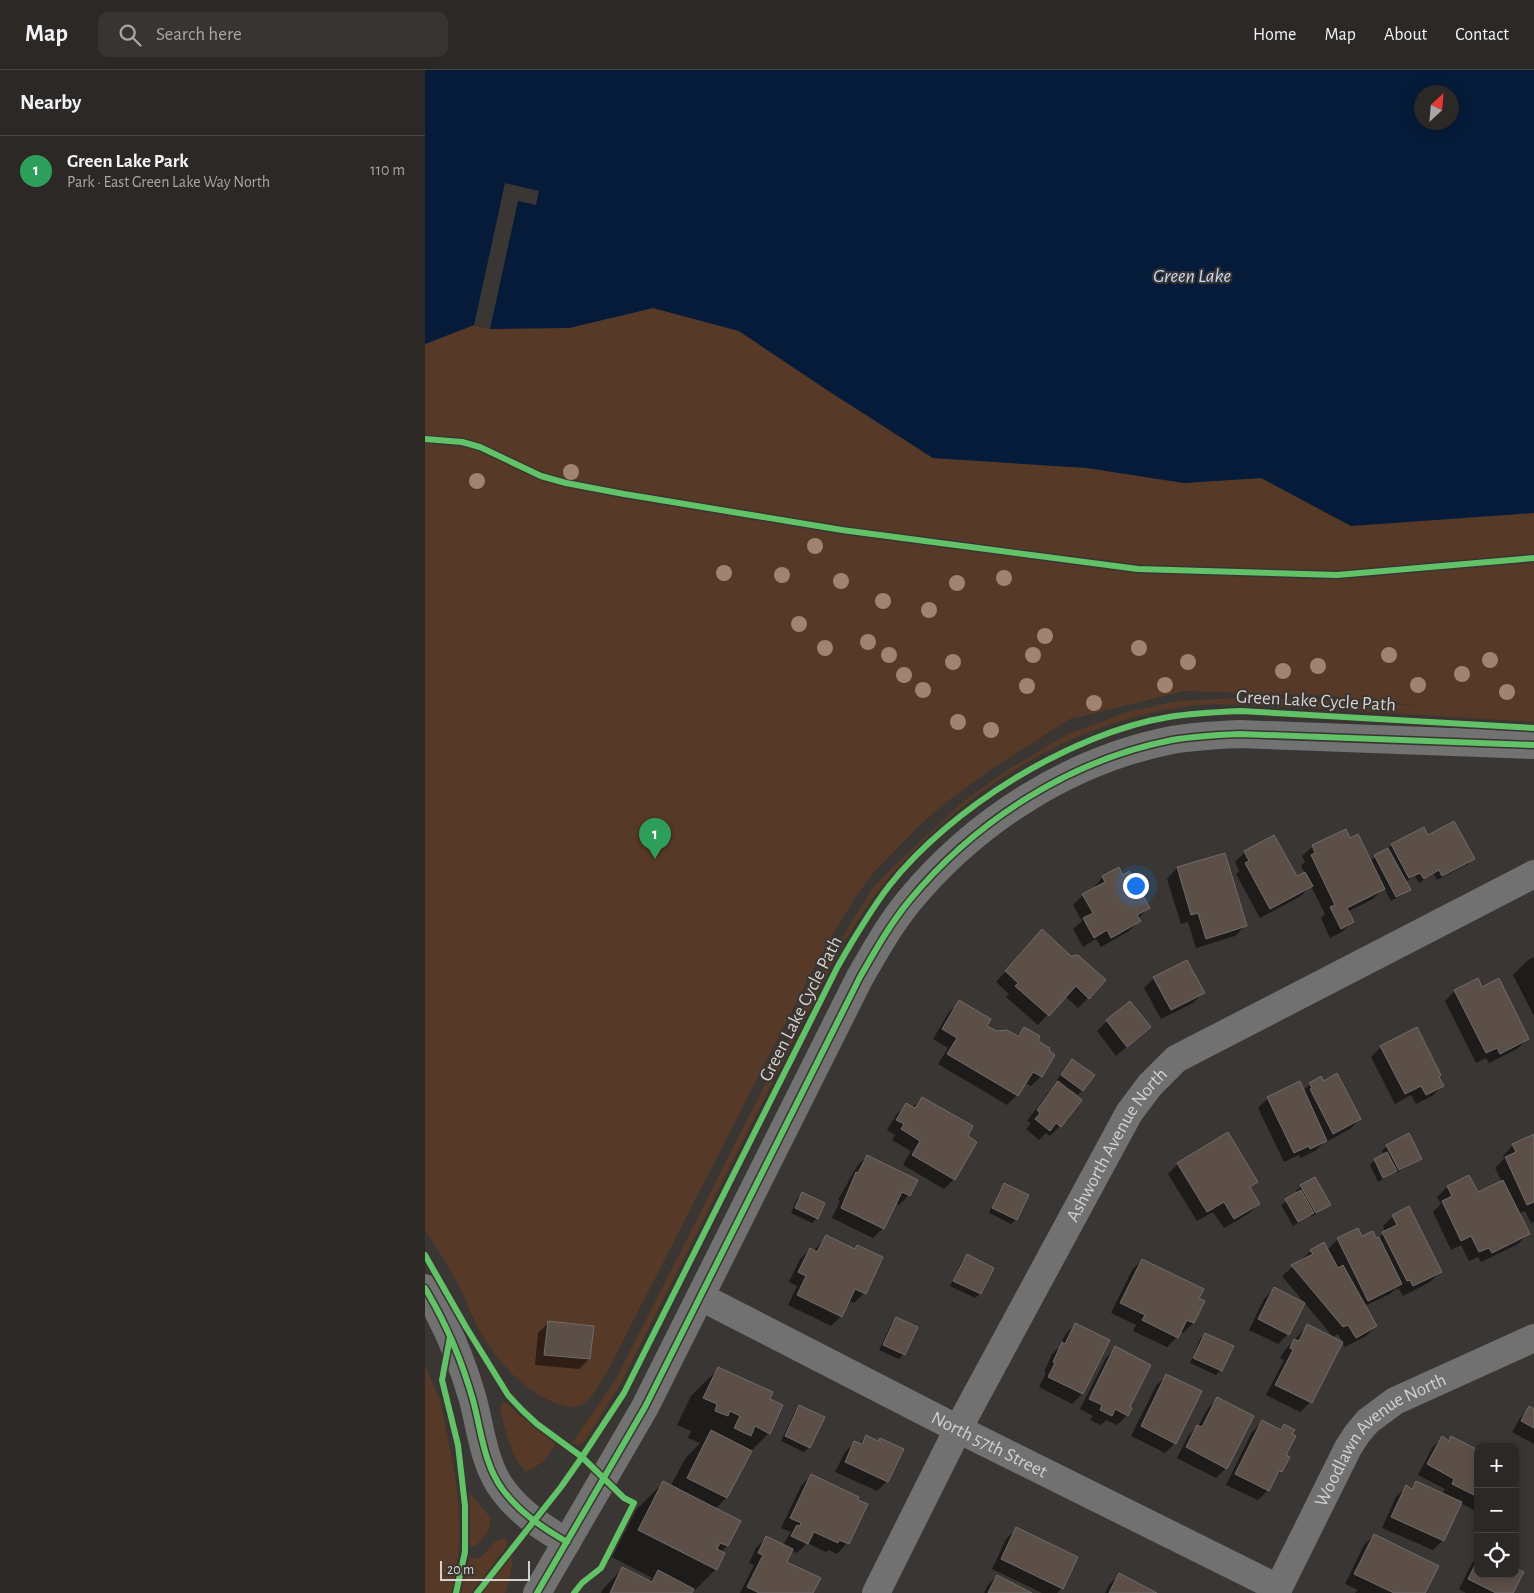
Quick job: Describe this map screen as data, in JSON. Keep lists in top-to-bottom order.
{
  "streets": {
    "street": ["Ashworth Avenue North", "North 57th Street", "Woodlawn Avenue North"],
    "cycle path": ["Green Lake Cycle Path"]
  },
  "crossings": [
    ["Ashworth Avenue North", "North 57th Street"],
    ["North 57th Street", "Woodlawn Avenue North"]
  ],
  "water": ["Green Lake"],
  "scale_bar": "20 m",
  "north": "top right",
  "page": {
    "header": "Map",
    "search": "Search here",
    "nav": [
      "Home",
      "Map",
      "About",
      "Contact"
    ],
    "heading": "Nearby",
    "list": [
      {
        "mark": "1",
        "name": "Green Lake Park",
        "note": "Park · East Green Lake Way North",
        "value": "110 m"
      }
    ],
    "pins": "1",
    "map_buttons": ["+", "−"],
    "scale": "20 m"
  }
}
